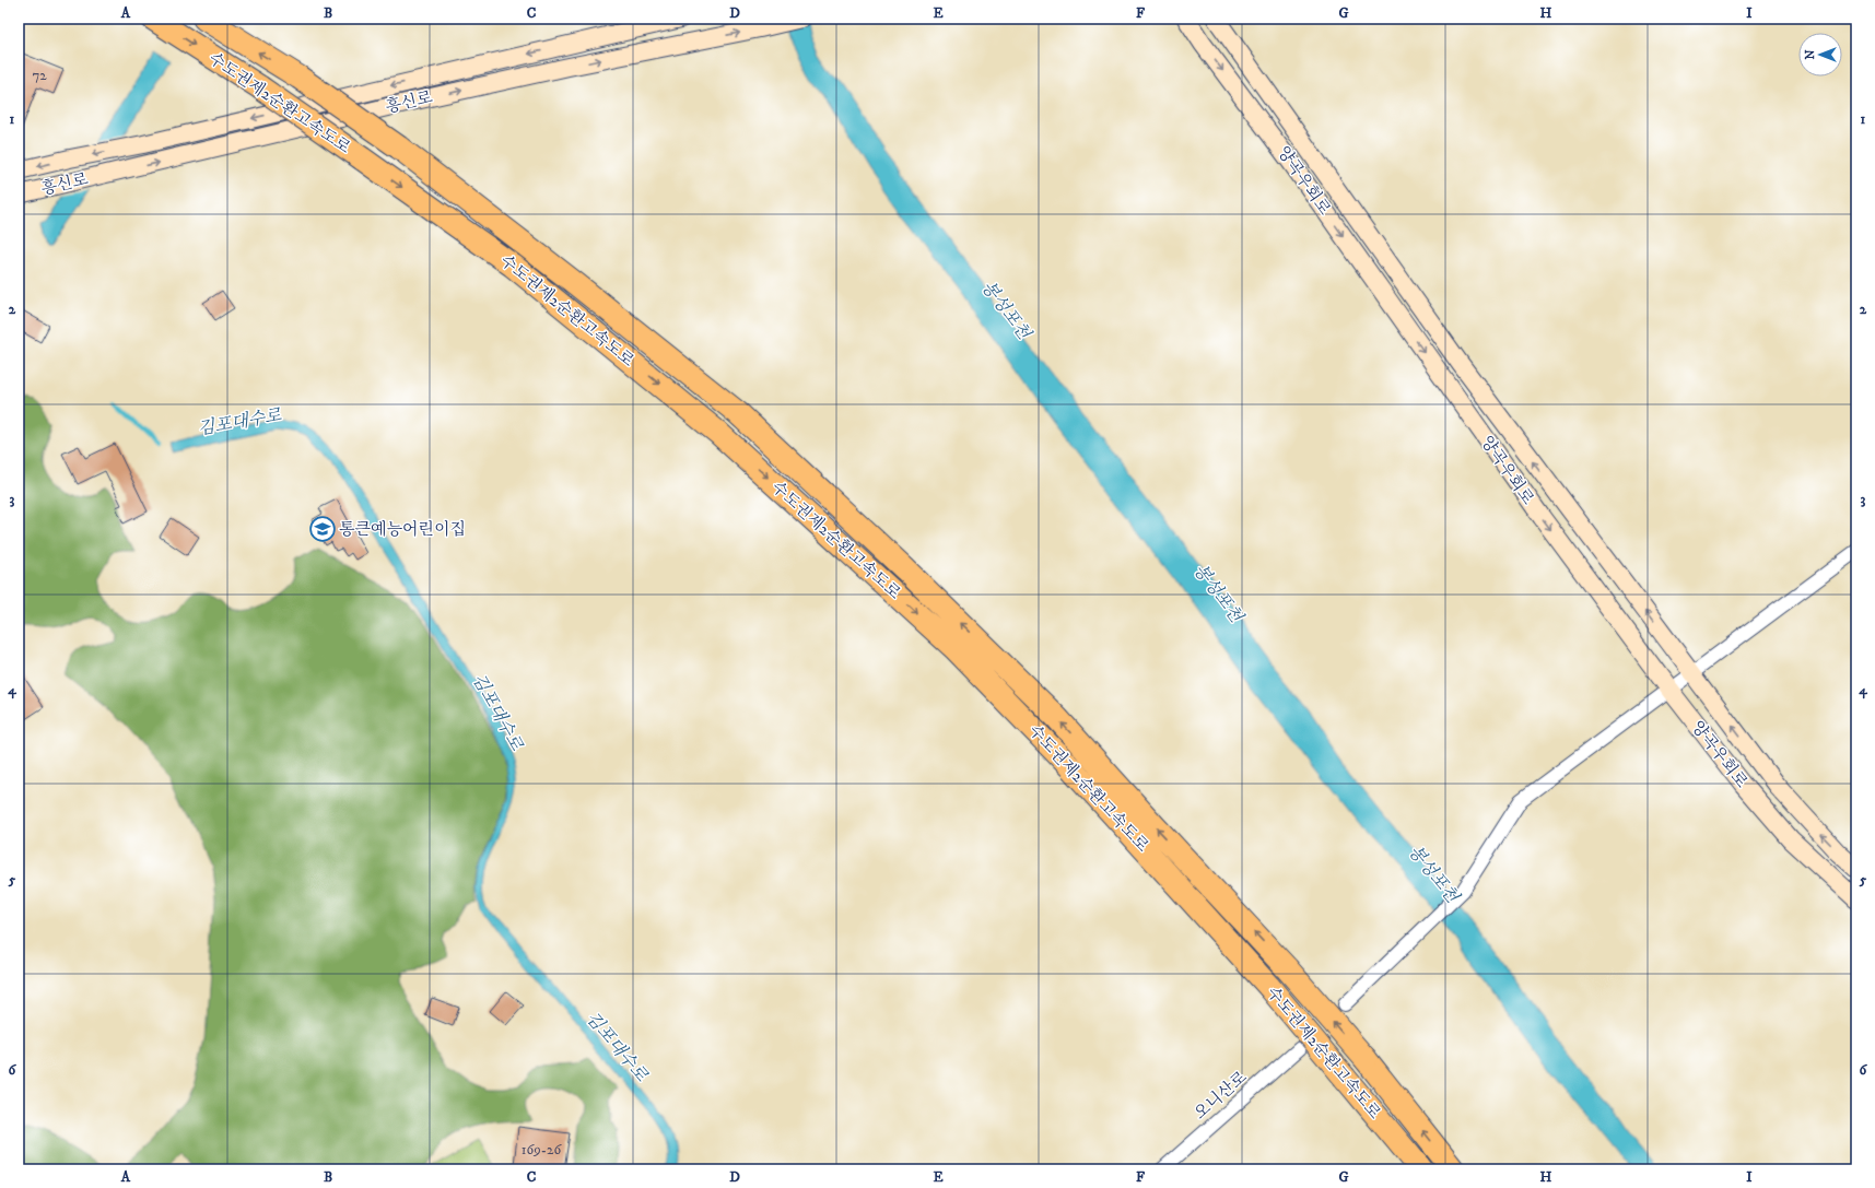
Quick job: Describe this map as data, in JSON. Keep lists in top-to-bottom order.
{
  "streets": {
    "highway": ["수도권제2순환고속도로"],
    "main road": ["흥신로", "양곡우회로"],
    "street": ["오니산로"]
  },
  "water": ["봉성포천", "김포대수로"],
  "places": {
    "school or university": ["통큰예능어린이집"]
  },
  "house_numbers": ["72", "169-26"],
  "north": "left",
  "grid": {
    "columns": [
      "A",
      "B",
      "C",
      "D",
      "E",
      "F",
      "G",
      "H",
      "I"
    ],
    "rows": [
      "1",
      "2",
      "3",
      "4",
      "5",
      "6"
    ]
  }
}
